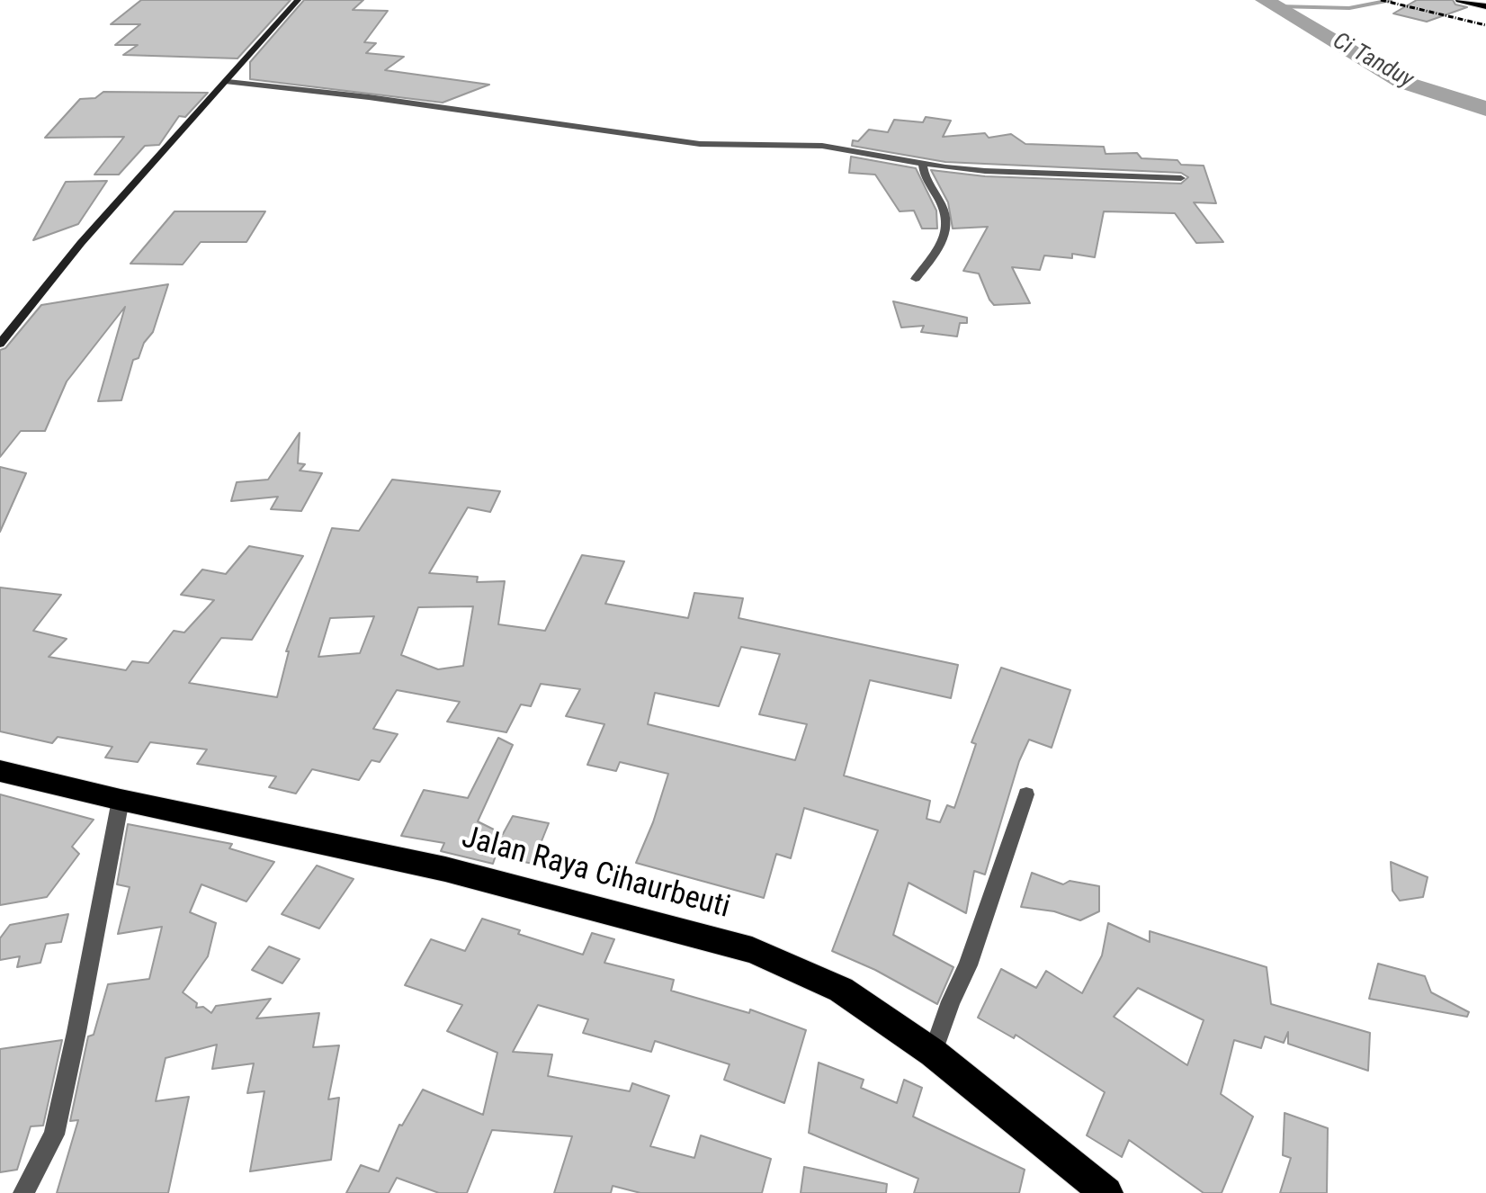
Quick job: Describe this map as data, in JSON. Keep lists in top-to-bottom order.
{
  "streets": {
    "highway": ["Jalan Raya Cihaurbeuti"]
  },
  "water": ["Ci Tanduy"]
}
